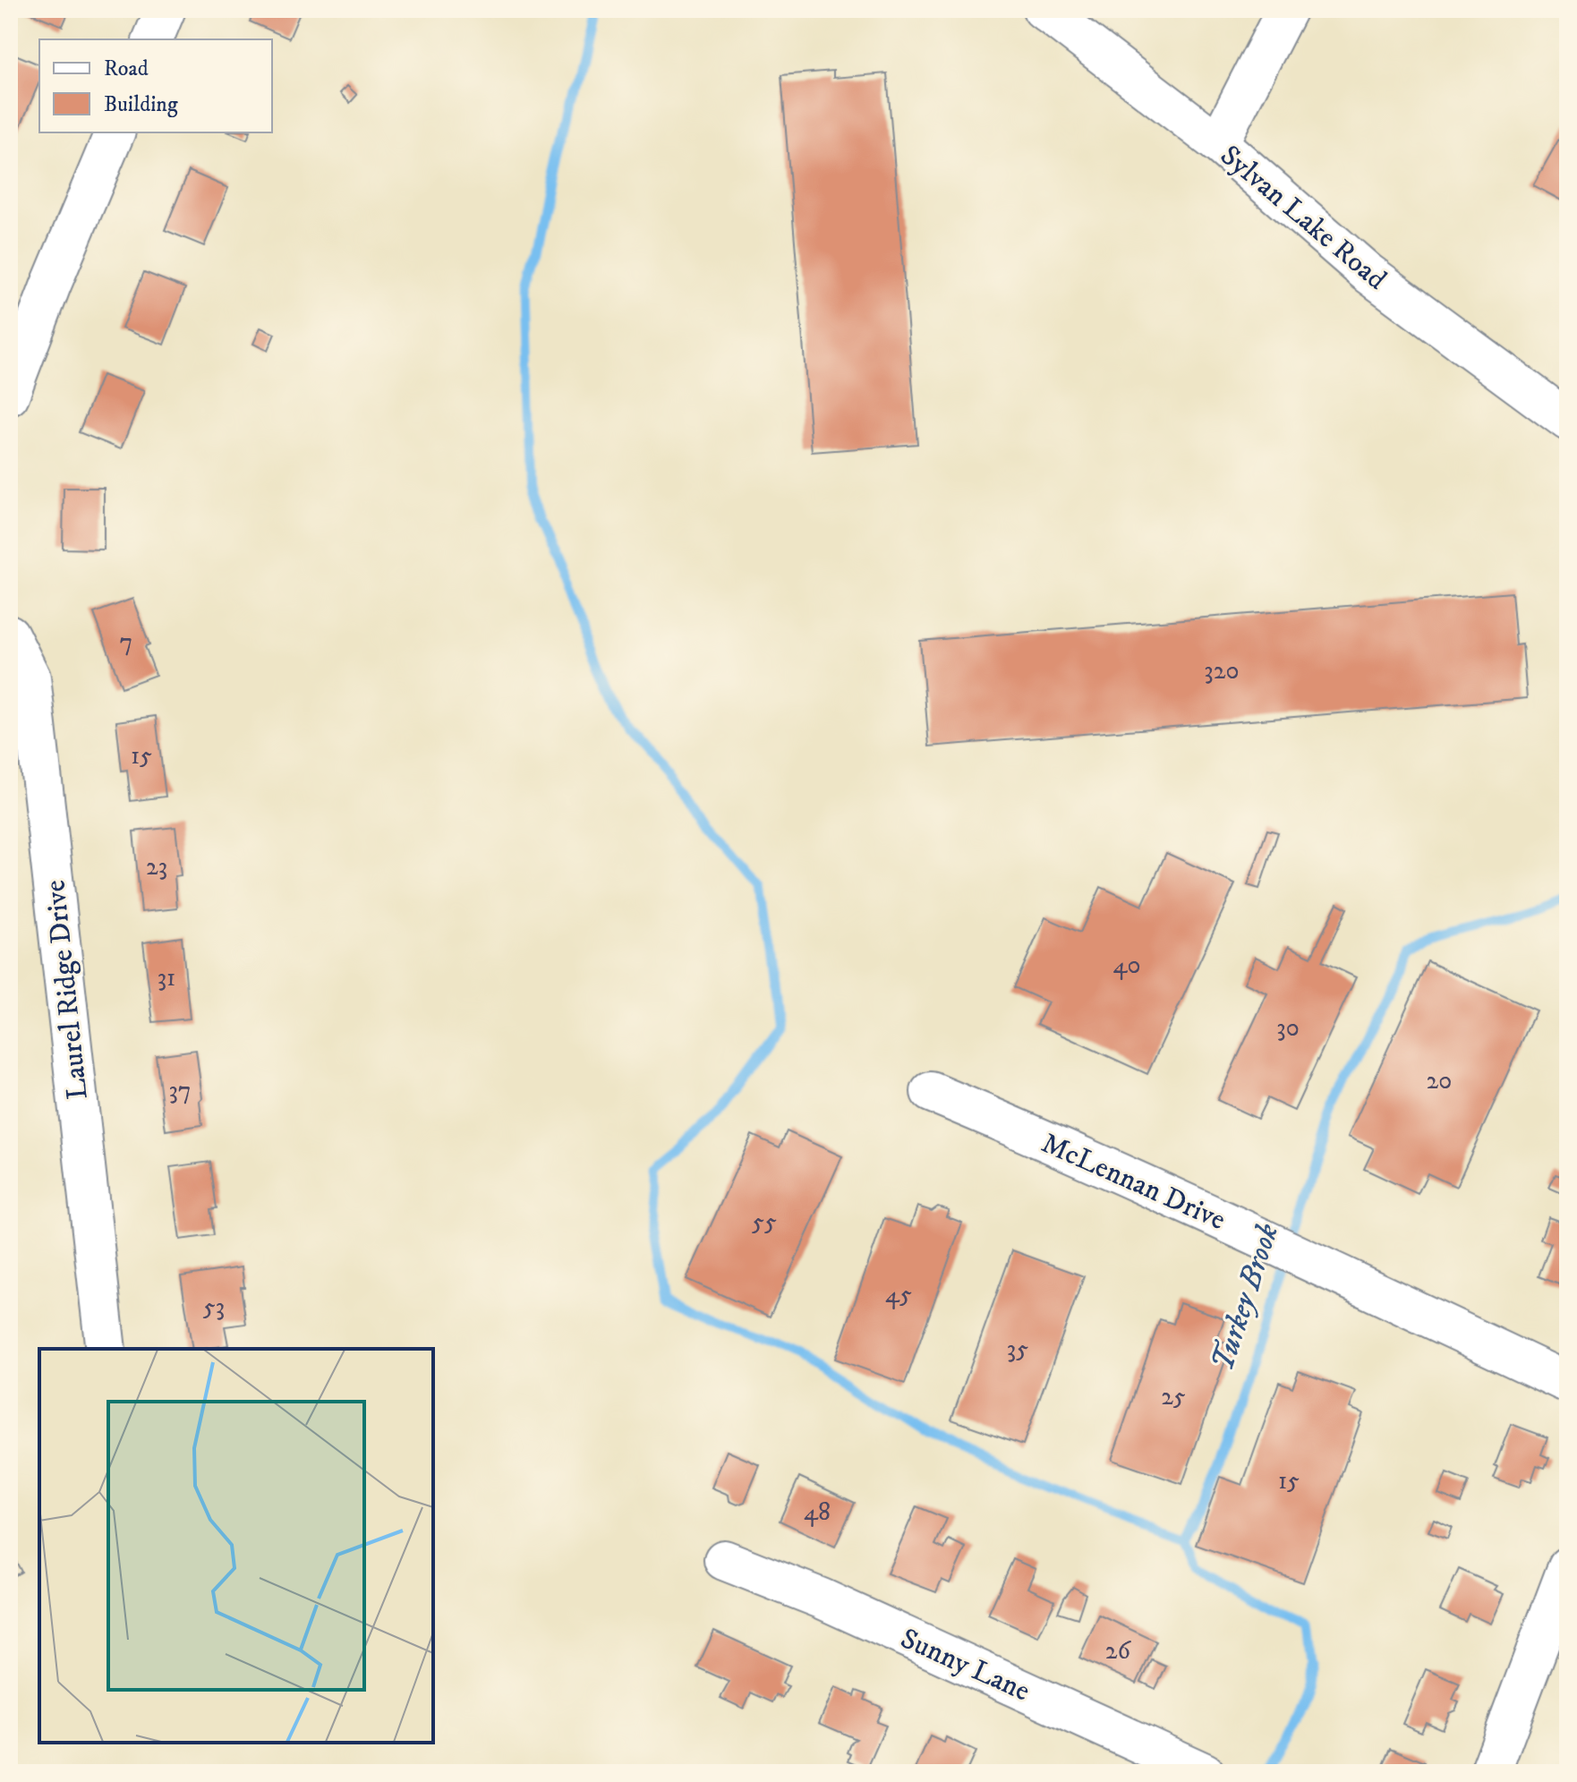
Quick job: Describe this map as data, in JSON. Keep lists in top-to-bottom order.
{
  "streets": {
    "street": [
      "Sylvan Lake Road",
      "Laurel Ridge Drive",
      "McLennan Drive",
      "Sunny Lane"
    ]
  },
  "water": ["Turkey Brook"],
  "house_numbers": [
    "7",
    "320",
    "15",
    "23",
    "40",
    "31",
    "30",
    "20",
    "37",
    "55",
    "45",
    "53",
    "35",
    "25",
    "15",
    "48",
    "26"
  ],
  "legend": ["Road", "Building"]
}
